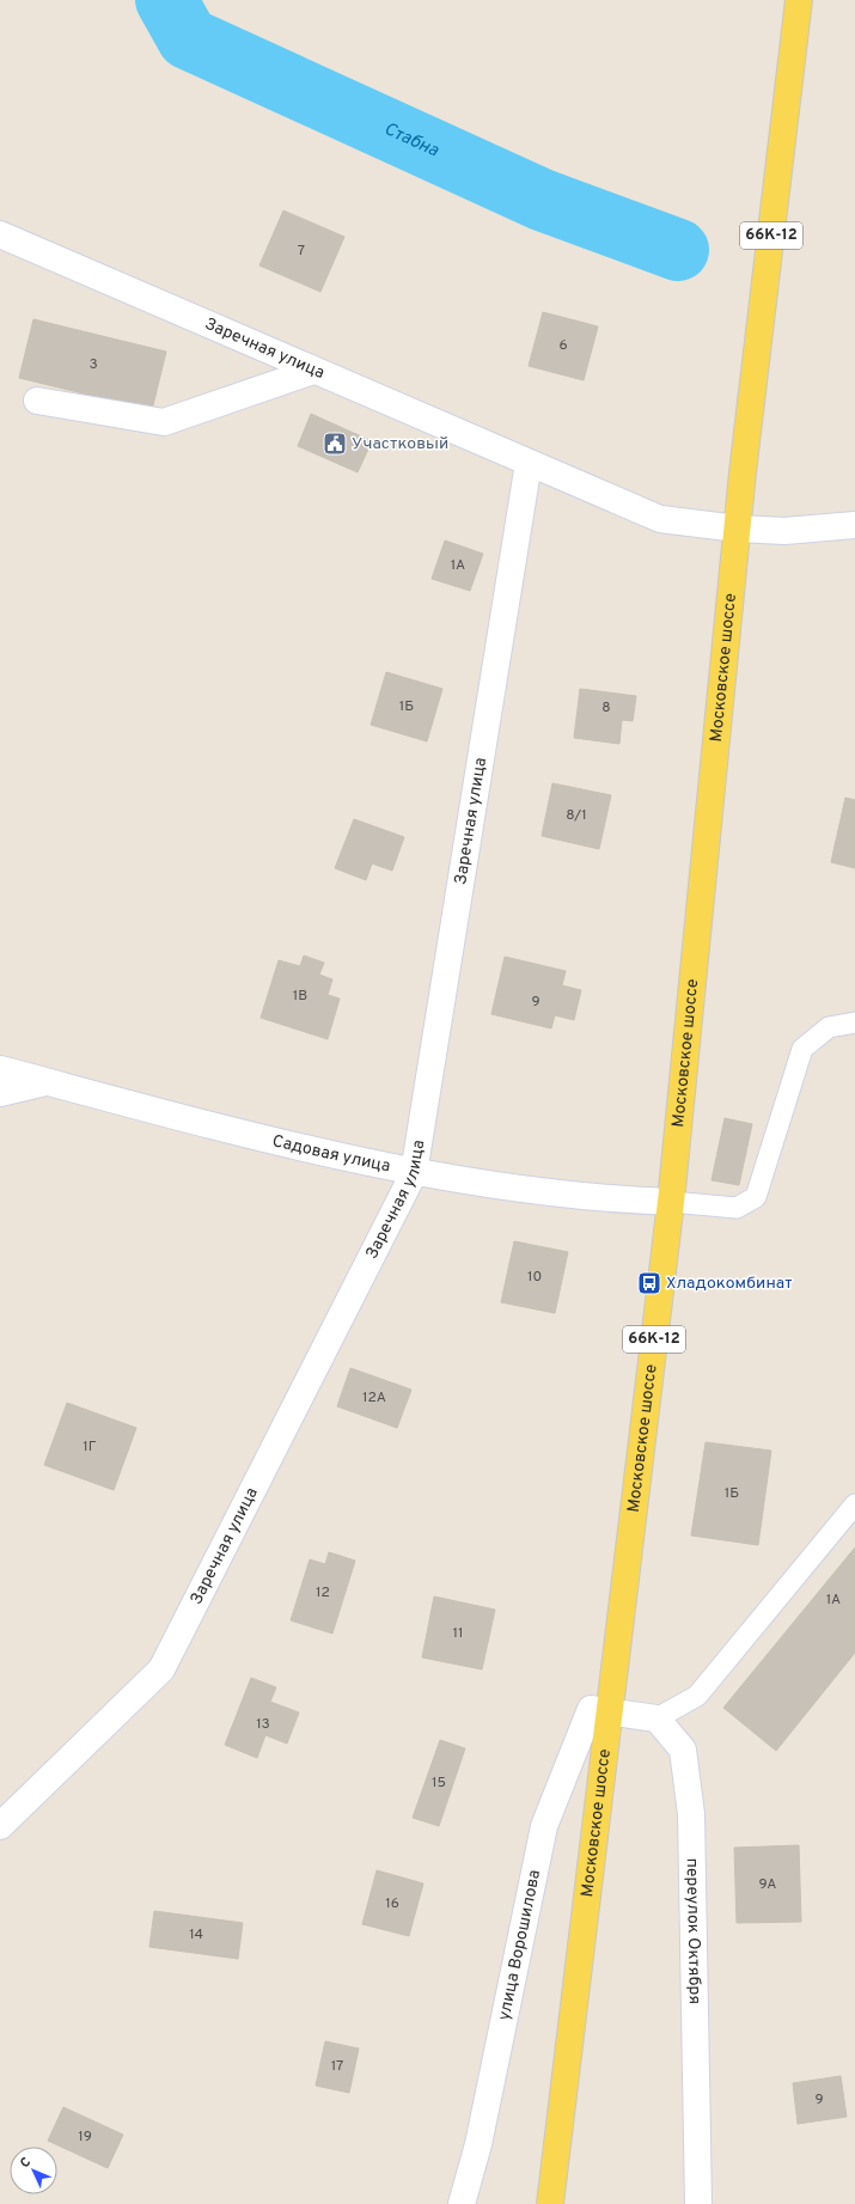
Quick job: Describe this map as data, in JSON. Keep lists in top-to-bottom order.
{
  "streets": {
    "main road": ["66К-12", "Московское шоссе"],
    "street": [
      "Заречная улица",
      "Садовая улица",
      "переулок Октября",
      "улица Ворошилова"
    ]
  },
  "crossings": [
    ["Заречная улица", "Московское шоссе"],
    ["Заречная улица", "Садовая улица"],
    ["Московское шоссе", "Садовая улица"],
    ["Московское шоссе", "улица Ворошилова"]
  ],
  "water": ["Стабна"],
  "places": {
    "public building": ["Участковый"],
    "bus stop": ["Хладокомбинат"]
  },
  "house_numbers": [
    "7",
    "6",
    "3",
    "1А",
    "1Б",
    "8",
    "8/1",
    "1В",
    "9",
    "10",
    "12А",
    "1Г",
    "1Б",
    "12",
    "1А",
    "11",
    "13",
    "15",
    "9А",
    "16",
    "14",
    "17",
    "9",
    "19"
  ],
  "north": "top left"
}
